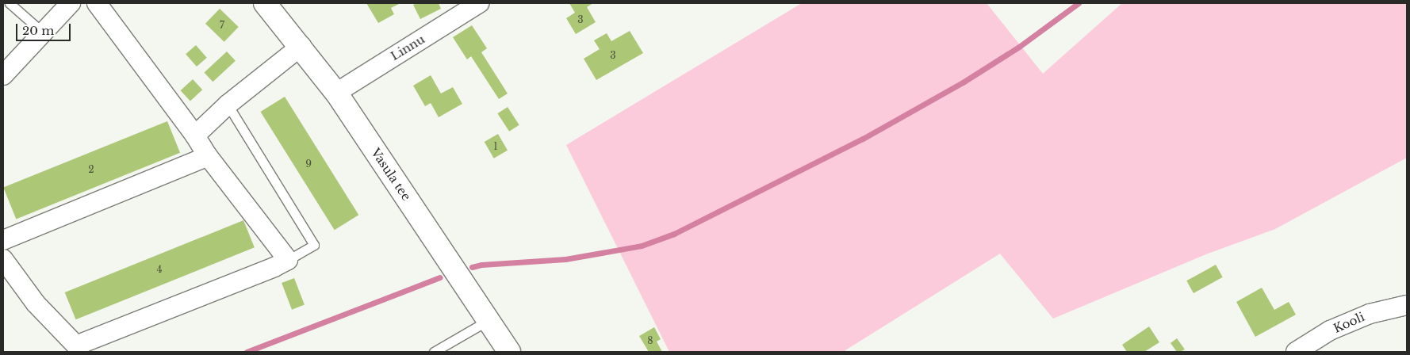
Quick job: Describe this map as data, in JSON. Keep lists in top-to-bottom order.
{
  "streets": {
    "street": ["Linnu", "Vasula tee", "Kooli"]
  },
  "crossings": [
    ["Linnu", "Vasula tee"]
  ],
  "house_numbers": [
    "3",
    "7",
    "3",
    "1",
    "9",
    "2",
    "4",
    "8"
  ],
  "scale_bar": "20 m"
}
